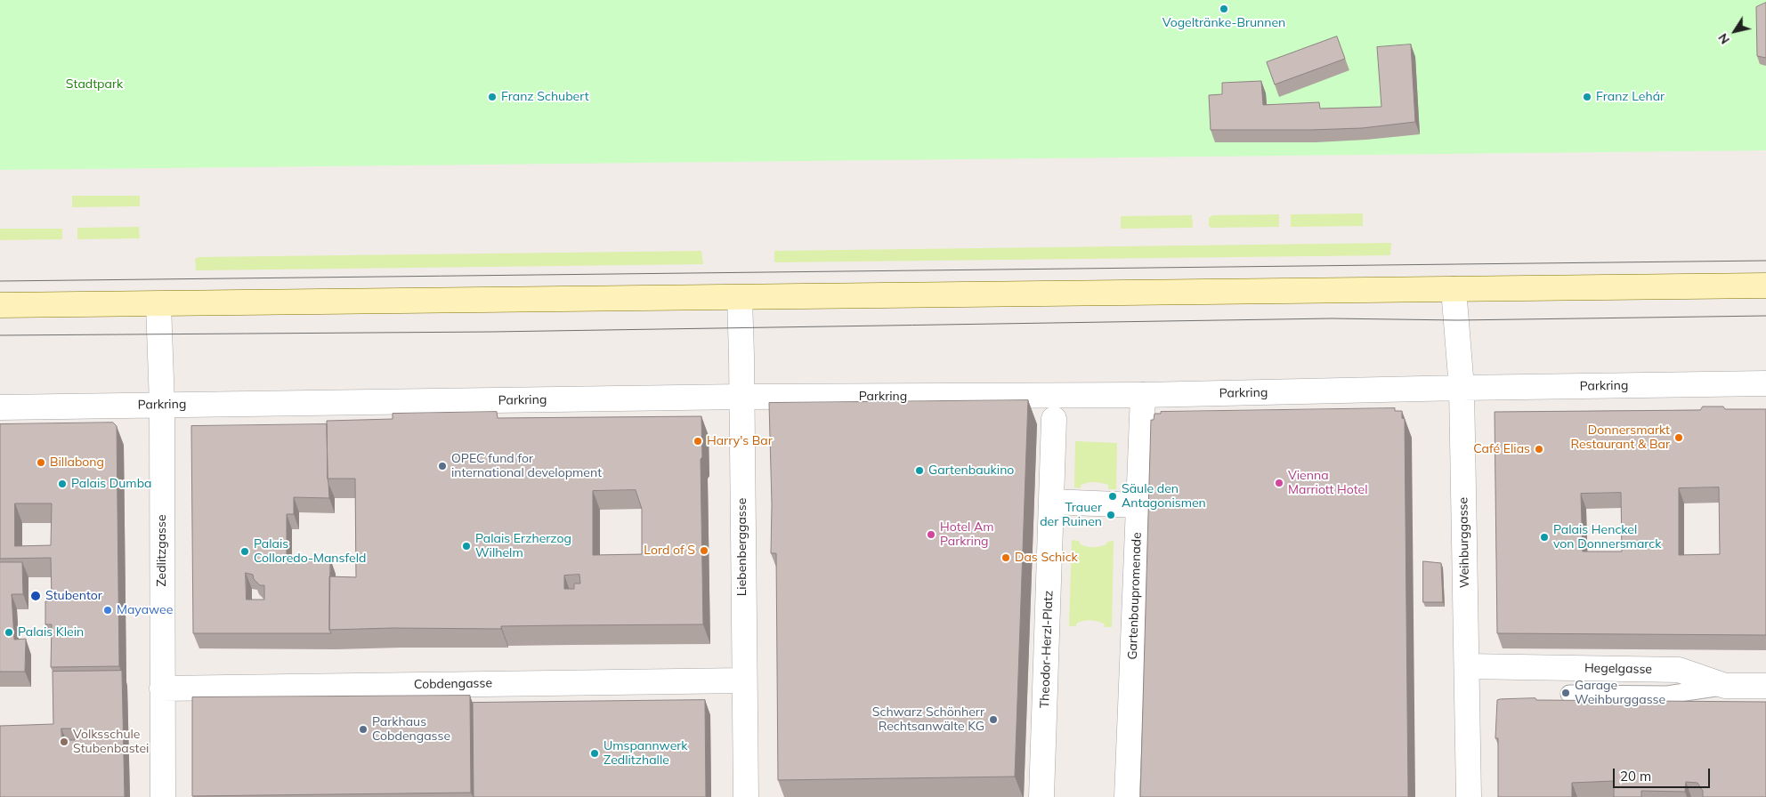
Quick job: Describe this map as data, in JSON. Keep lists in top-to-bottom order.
{
  "streets": {
    "street": [
      "Parkring",
      "Weihburggasse",
      "Liebenberggasse",
      "Zedlitzgasse",
      "Gartenbaupromenade",
      "Theodor-Herzl-Platz",
      "Hegelgasse",
      "Cobdengasse"
    ]
  },
  "crossings": [
    ["Parkring", "Weihburggasse"],
    ["Parkring", "Liebenberggasse"],
    ["Parkring", "Zedlitzgasse"],
    ["Parkring", "Gartenbaupromenade"],
    ["Weihburggasse", "Hegelgasse"],
    ["Liebenberggasse", "Cobdengasse"],
    ["Zedlitzgasse", "Cobdengasse"]
  ],
  "parks": ["Stadtpark"],
  "places": [
    "Vogeltränke-Brunnen",
    "Franz Schubert",
    "Franz Lehár",
    "Donnersmarkt Restaurant & Bar",
    "Harry's Bar",
    "Café Elias",
    "Billabong",
    "OPEC fund for international development",
    "Gartenbaukino",
    "Vienna Marriott Hotel",
    "Palais Dumba",
    "Säule den Antagonismen",
    "Trauer der Ruinen",
    "Hotel Am Parkring",
    "Palais Henckel von Donnersmarck",
    "Palais Erzherzog Wilhelm",
    "Lord of S",
    "Palais Colloredo-Mansfeld",
    "Das Schick",
    "Stubentor",
    "Mayawee",
    "Palais Klein",
    "Garage Weihburggasse",
    "Schwarz Schönherr Rechtsanwälte KG",
    "Parkhaus Cobdengasse",
    "Volksschule Stubenbastei",
    "Umspannwerk Zedlitzhalle"
  ],
  "scale_bar": "20 m",
  "north": "bottom left"
}
